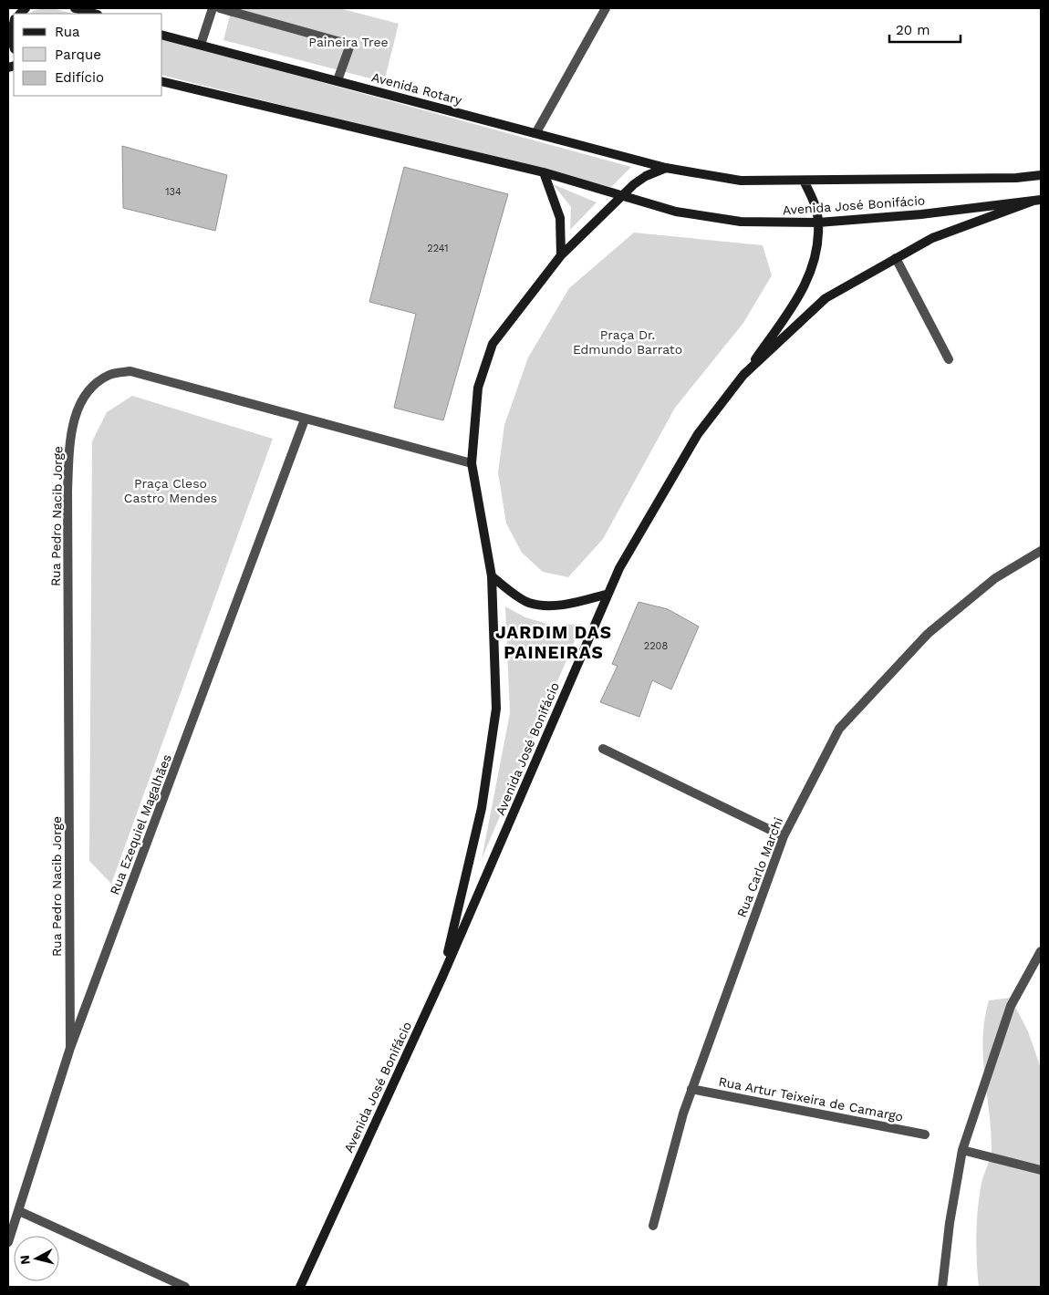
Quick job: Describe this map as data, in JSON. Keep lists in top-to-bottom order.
{
  "streets": {
    "main road": ["Avenida Rotary", "Avenida José Bonifácio"],
    "street": [
      "Rua Pedro Nacib Jorge",
      "Rua Ezequiel Magalhães",
      "Rua Carlo Marchi",
      "Rua Artur Teixeira de Camargo"
    ]
  },
  "crossings": [
    ["Avenida Rotary", "Avenida José Bonifácio"],
    ["Rua Pedro Nacib Jorge", "Rua Ezequiel Magalhães"],
    ["Rua Carlo Marchi", "Rua Artur Teixeira de Camargo"]
  ],
  "districts": ["JARDIM DAS PAINEIRAS"],
  "parks": ["Paineira Tree", "Praça Dr. Edmundo Barrato", "Praça Cleso Castro Mendes"],
  "house_numbers": ["134", "2241", "2208"],
  "legend": ["Rua", "Parque", "Edifício"],
  "scale_bar": "20 m",
  "north": "left"
}
